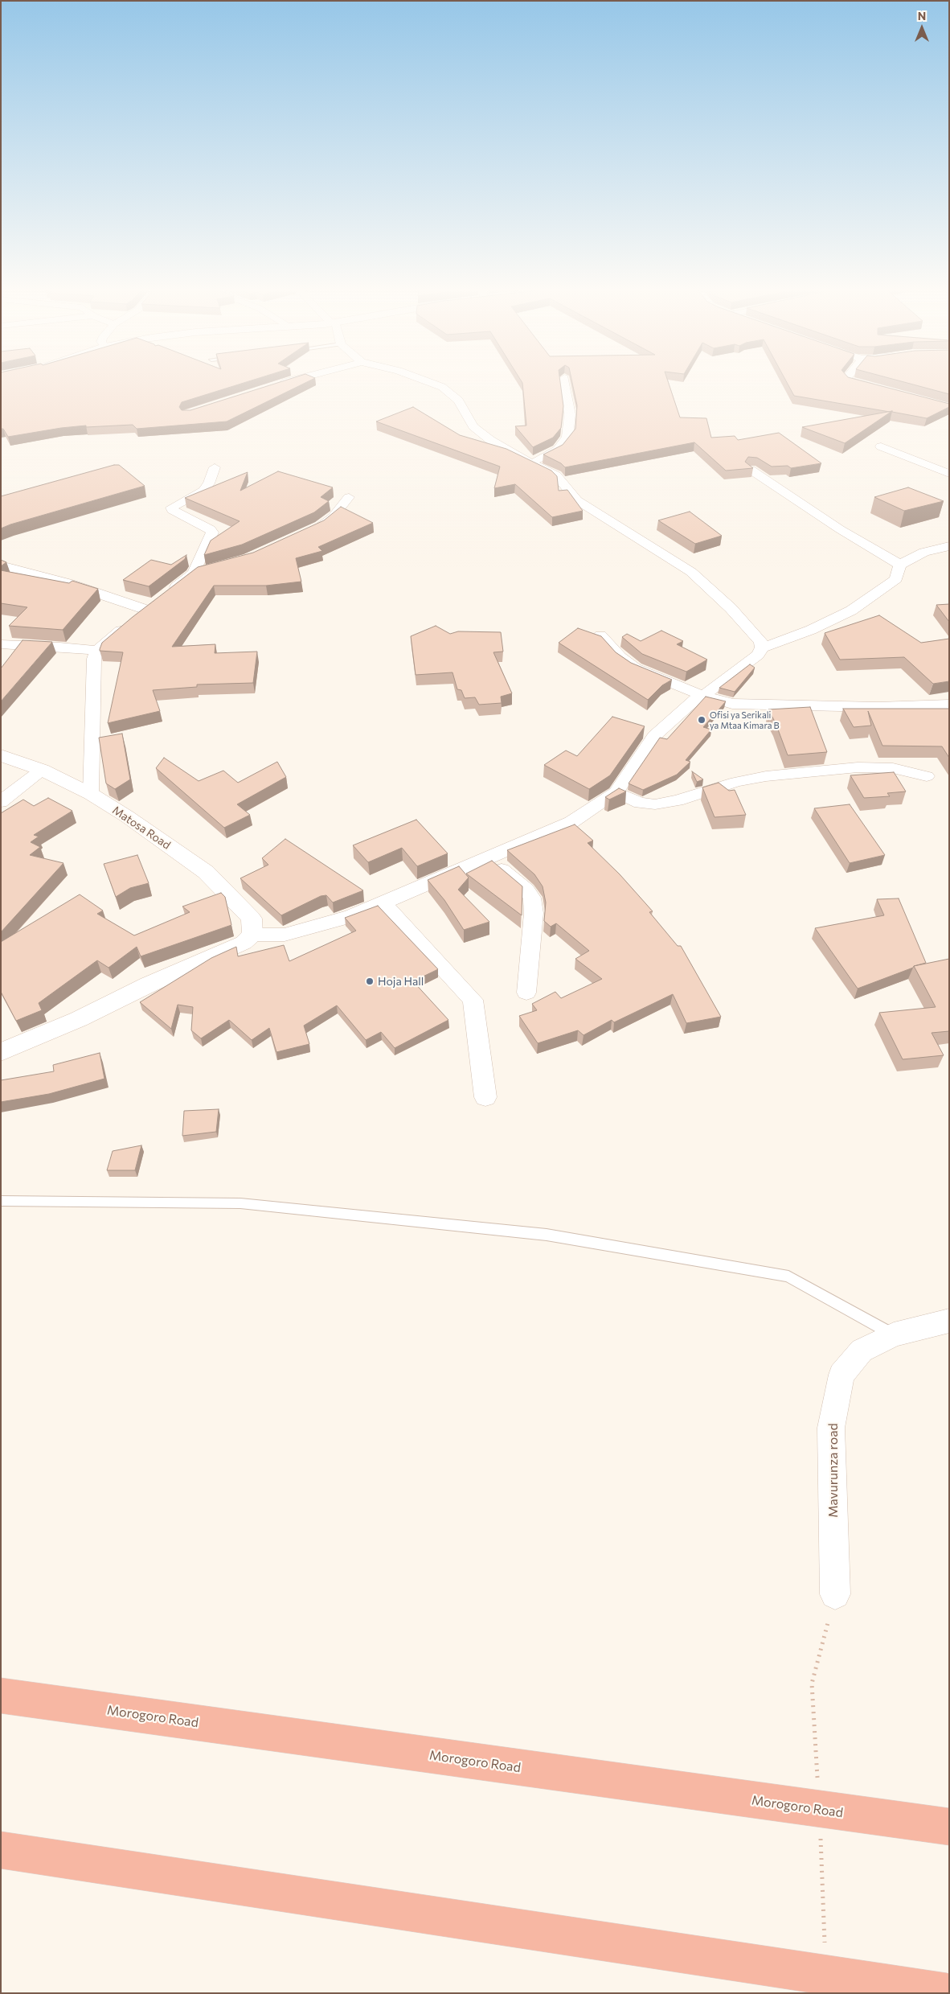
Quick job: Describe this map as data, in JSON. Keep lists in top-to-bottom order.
{
  "streets": {
    "highway": ["Morogoro Road"],
    "street": ["Matosa Road", "Mavurunza road"]
  },
  "places": ["Ofisi ya Serikali ya Mtaa Kimara B", "Hoja Hall"],
  "north": "top"
}
